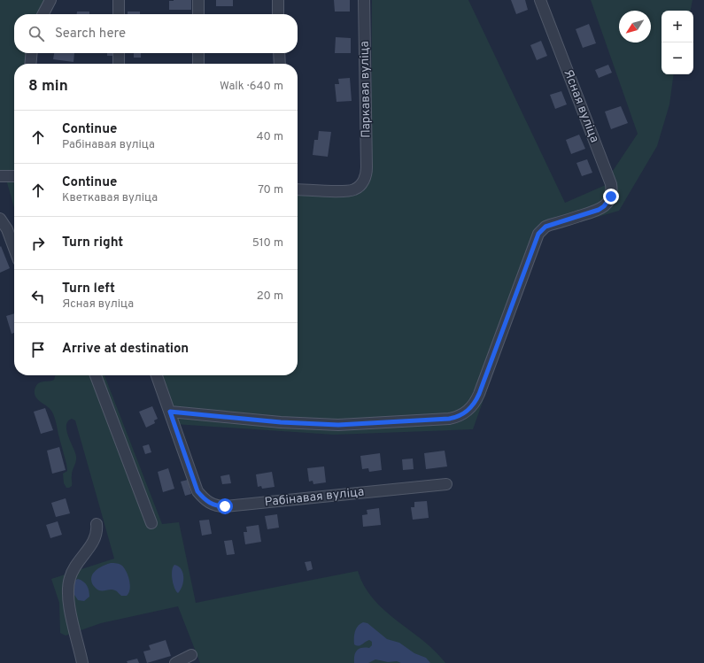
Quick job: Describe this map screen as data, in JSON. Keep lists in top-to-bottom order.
{
  "streets": {
    "street": ["Паркавая вуліца", "Ясная вуліца", "Рабінавая вуліца"]
  },
  "crossings": [
    ["Ясная вуліца", "Рабінавая вуліца"]
  ],
  "north": "bottom left",
  "page": {
    "map_buttons": ["+", "−"],
    "search": "Search here",
    "heading": ["8 min", "Walk · 640 m"],
    "list": [
      ["Continue", "Рабінавая вуліца", "40 m"],
      ["Continue", "Кветкавая вуліца", "70 m"],
      ["Turn right", "510 m"],
      ["Turn left", "Ясная вуліца", "20 m"],
      "Arrive at destination"
    ]
  }
}
